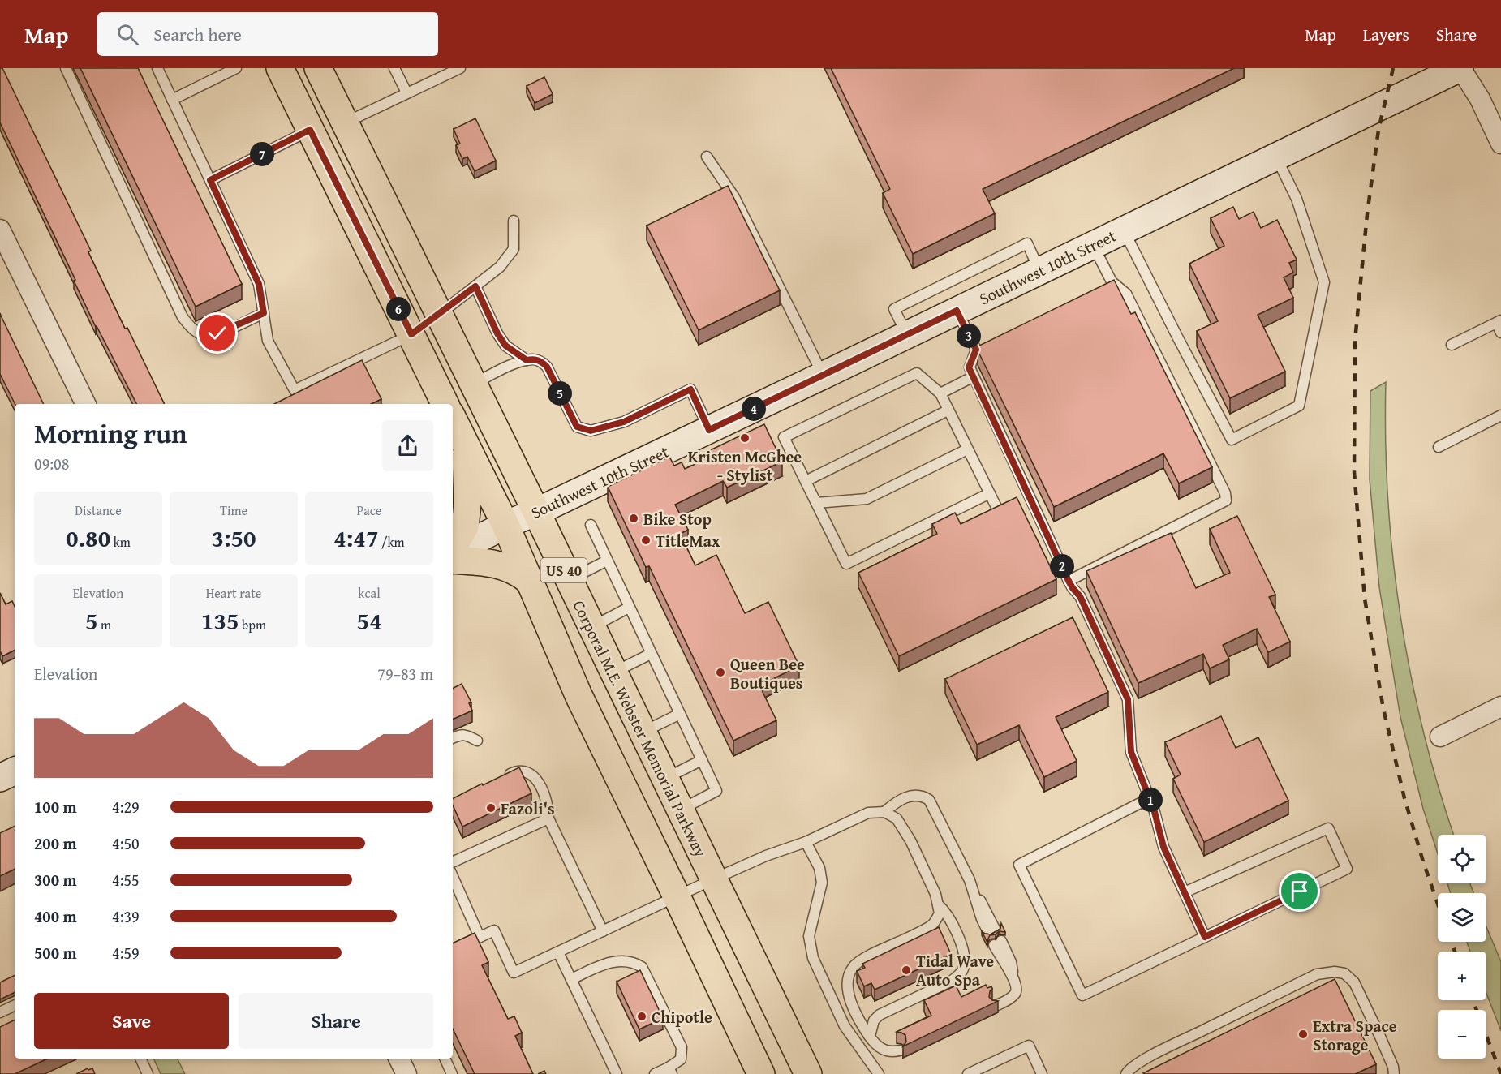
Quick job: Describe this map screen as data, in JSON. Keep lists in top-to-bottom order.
{
  "streets": {
    "main road": ["US 40", "Corporal M.E. Webster Memorial Parkway"],
    "street": ["Southwest 10th Street"]
  },
  "crossings": [
    ["Southwest 10th Street", "US 40"],
    ["Southwest 10th Street", "Corporal M.E. Webster Memorial Parkway"]
  ],
  "places": [
    "Kristen McGhee - Stylist",
    "Bike Stop",
    "TitleMax",
    "Queen Bee Boutiques",
    "Fazoli's",
    "Tidal Wave Auto Spa",
    "Chipotle",
    "Extra Space Storage"
  ],
  "page": {
    "header": "Map",
    "search": "Search here",
    "nav": ["Map", "Layers", "Share"],
    "pins": [
      "7",
      "6",
      "3",
      "5",
      "4",
      "2",
      "1"
    ],
    "heading": ["Morning run", "09:08"],
    "stats": [
      ["Distance", "0.80 km"],
      ["Time", "3:50"],
      ["Pace", "4:47 /km"],
      ["Elevation", "5 m"],
      ["Heart rate", "135 bpm"],
      ["kcal", "54"]
    ],
    "chart": ["Elevation", "79–83 m"],
    "list": [
      {
        "name": "100 m",
        "note": "4:29"
      },
      {
        "name": "200 m",
        "note": "4:50"
      },
      {
        "name": "300 m",
        "note": "4:55"
      },
      {
        "name": "400 m",
        "note": "4:39"
      },
      {
        "name": "500 m",
        "note": "4:59"
      }
    ],
    "map_buttons": ["+", "−"],
    "buttons": ["Save", "Share"]
  }
}
